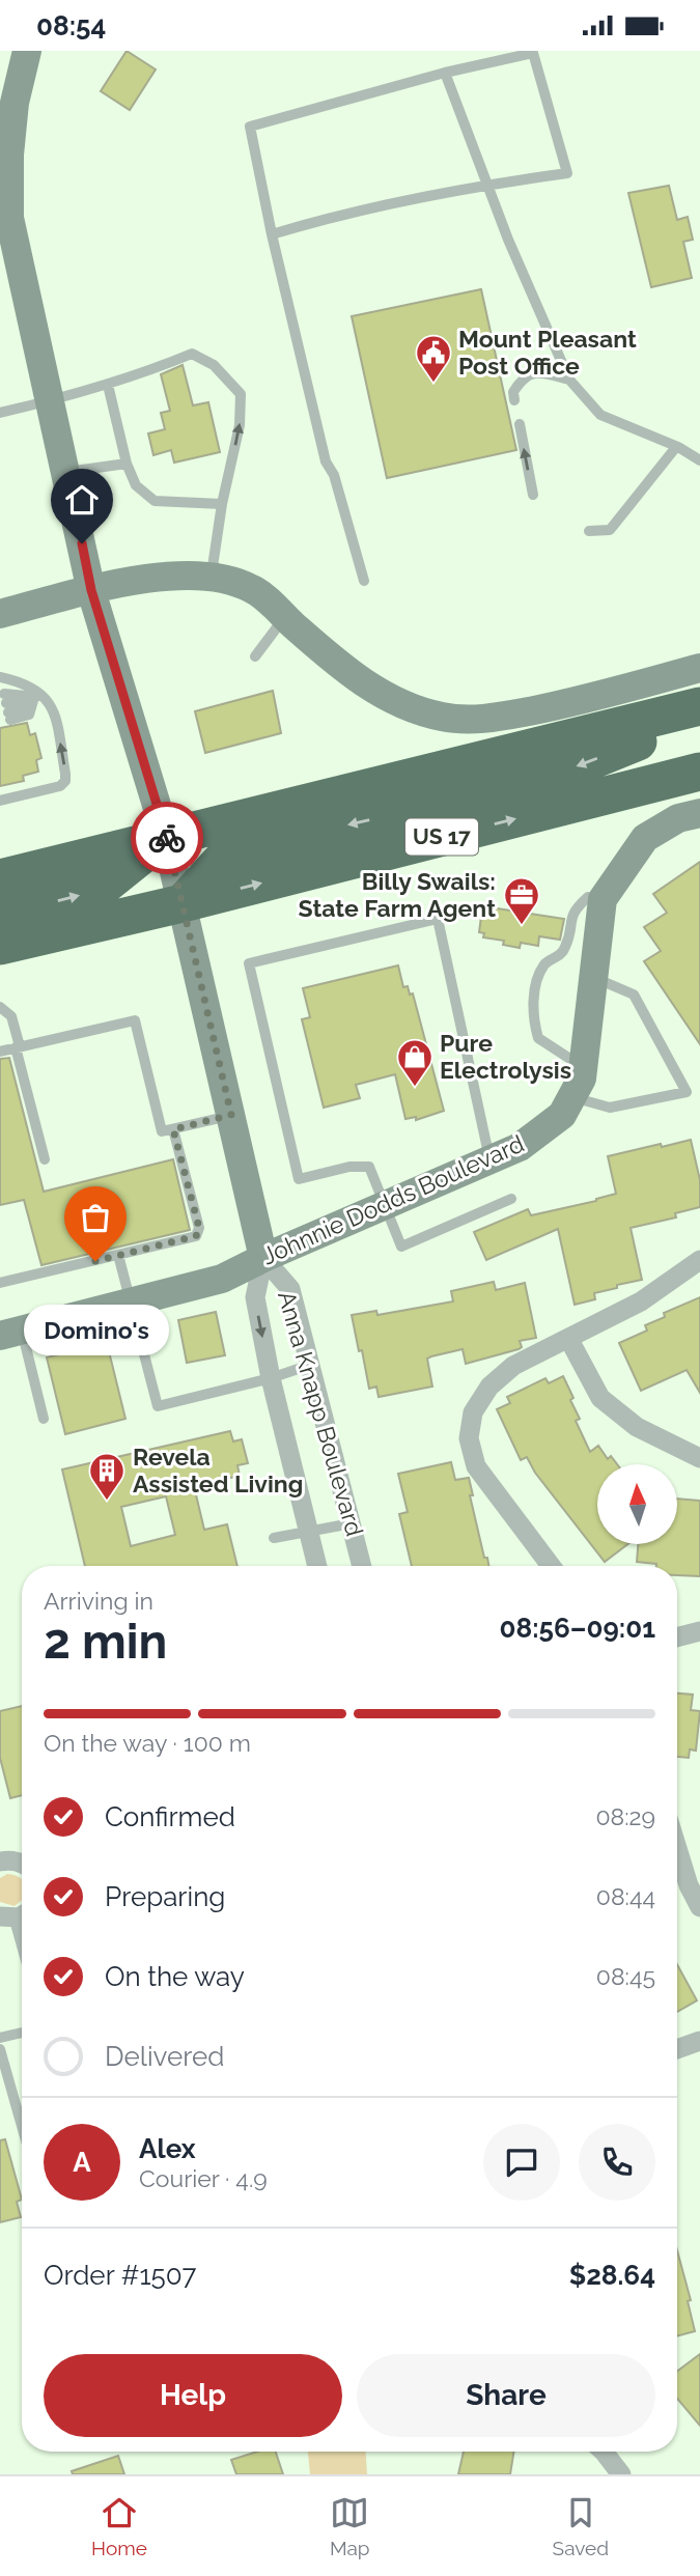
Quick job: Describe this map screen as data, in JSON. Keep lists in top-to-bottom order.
{
  "streets": {
    "highway": ["US 17"],
    "street": ["Johnnie Dodds Boulevard", "Anna Knapp Boulevard"]
  },
  "crossings": [
    ["US 17", "Anna Knapp Boulevard"],
    ["Johnnie Dodds Boulevard", "Anna Knapp Boulevard"]
  ],
  "places": {
    "public building": ["Mount Pleasant Post Office"],
    "office": ["Billy Swails: State Farm Agent"],
    "shop": ["Pure Electrolysis"],
    "other": ["Domino's"],
    "building": ["Revela Assisted Living"]
  },
  "north": "top",
  "page": {
    "status": "08:54",
    "bubble": "Domino's",
    "heading": ["2 min", "Arriving in", "08:56–09:01"],
    "panel": [
      "Alex",
      "Courier · 4.9",
      "Order #1507",
      "$28.64"
    ],
    "bar": "On the way · 100 m",
    "list": [
      ["Confirmed", "08:29"],
      ["Preparing", "08:44"],
      ["On the way", "08:45"],
      "Delivered"
    ],
    "round": "A",
    "buttons": ["Help", "Share"],
    "tabs": ["Home", "Map", "Saved"]
  }
}
